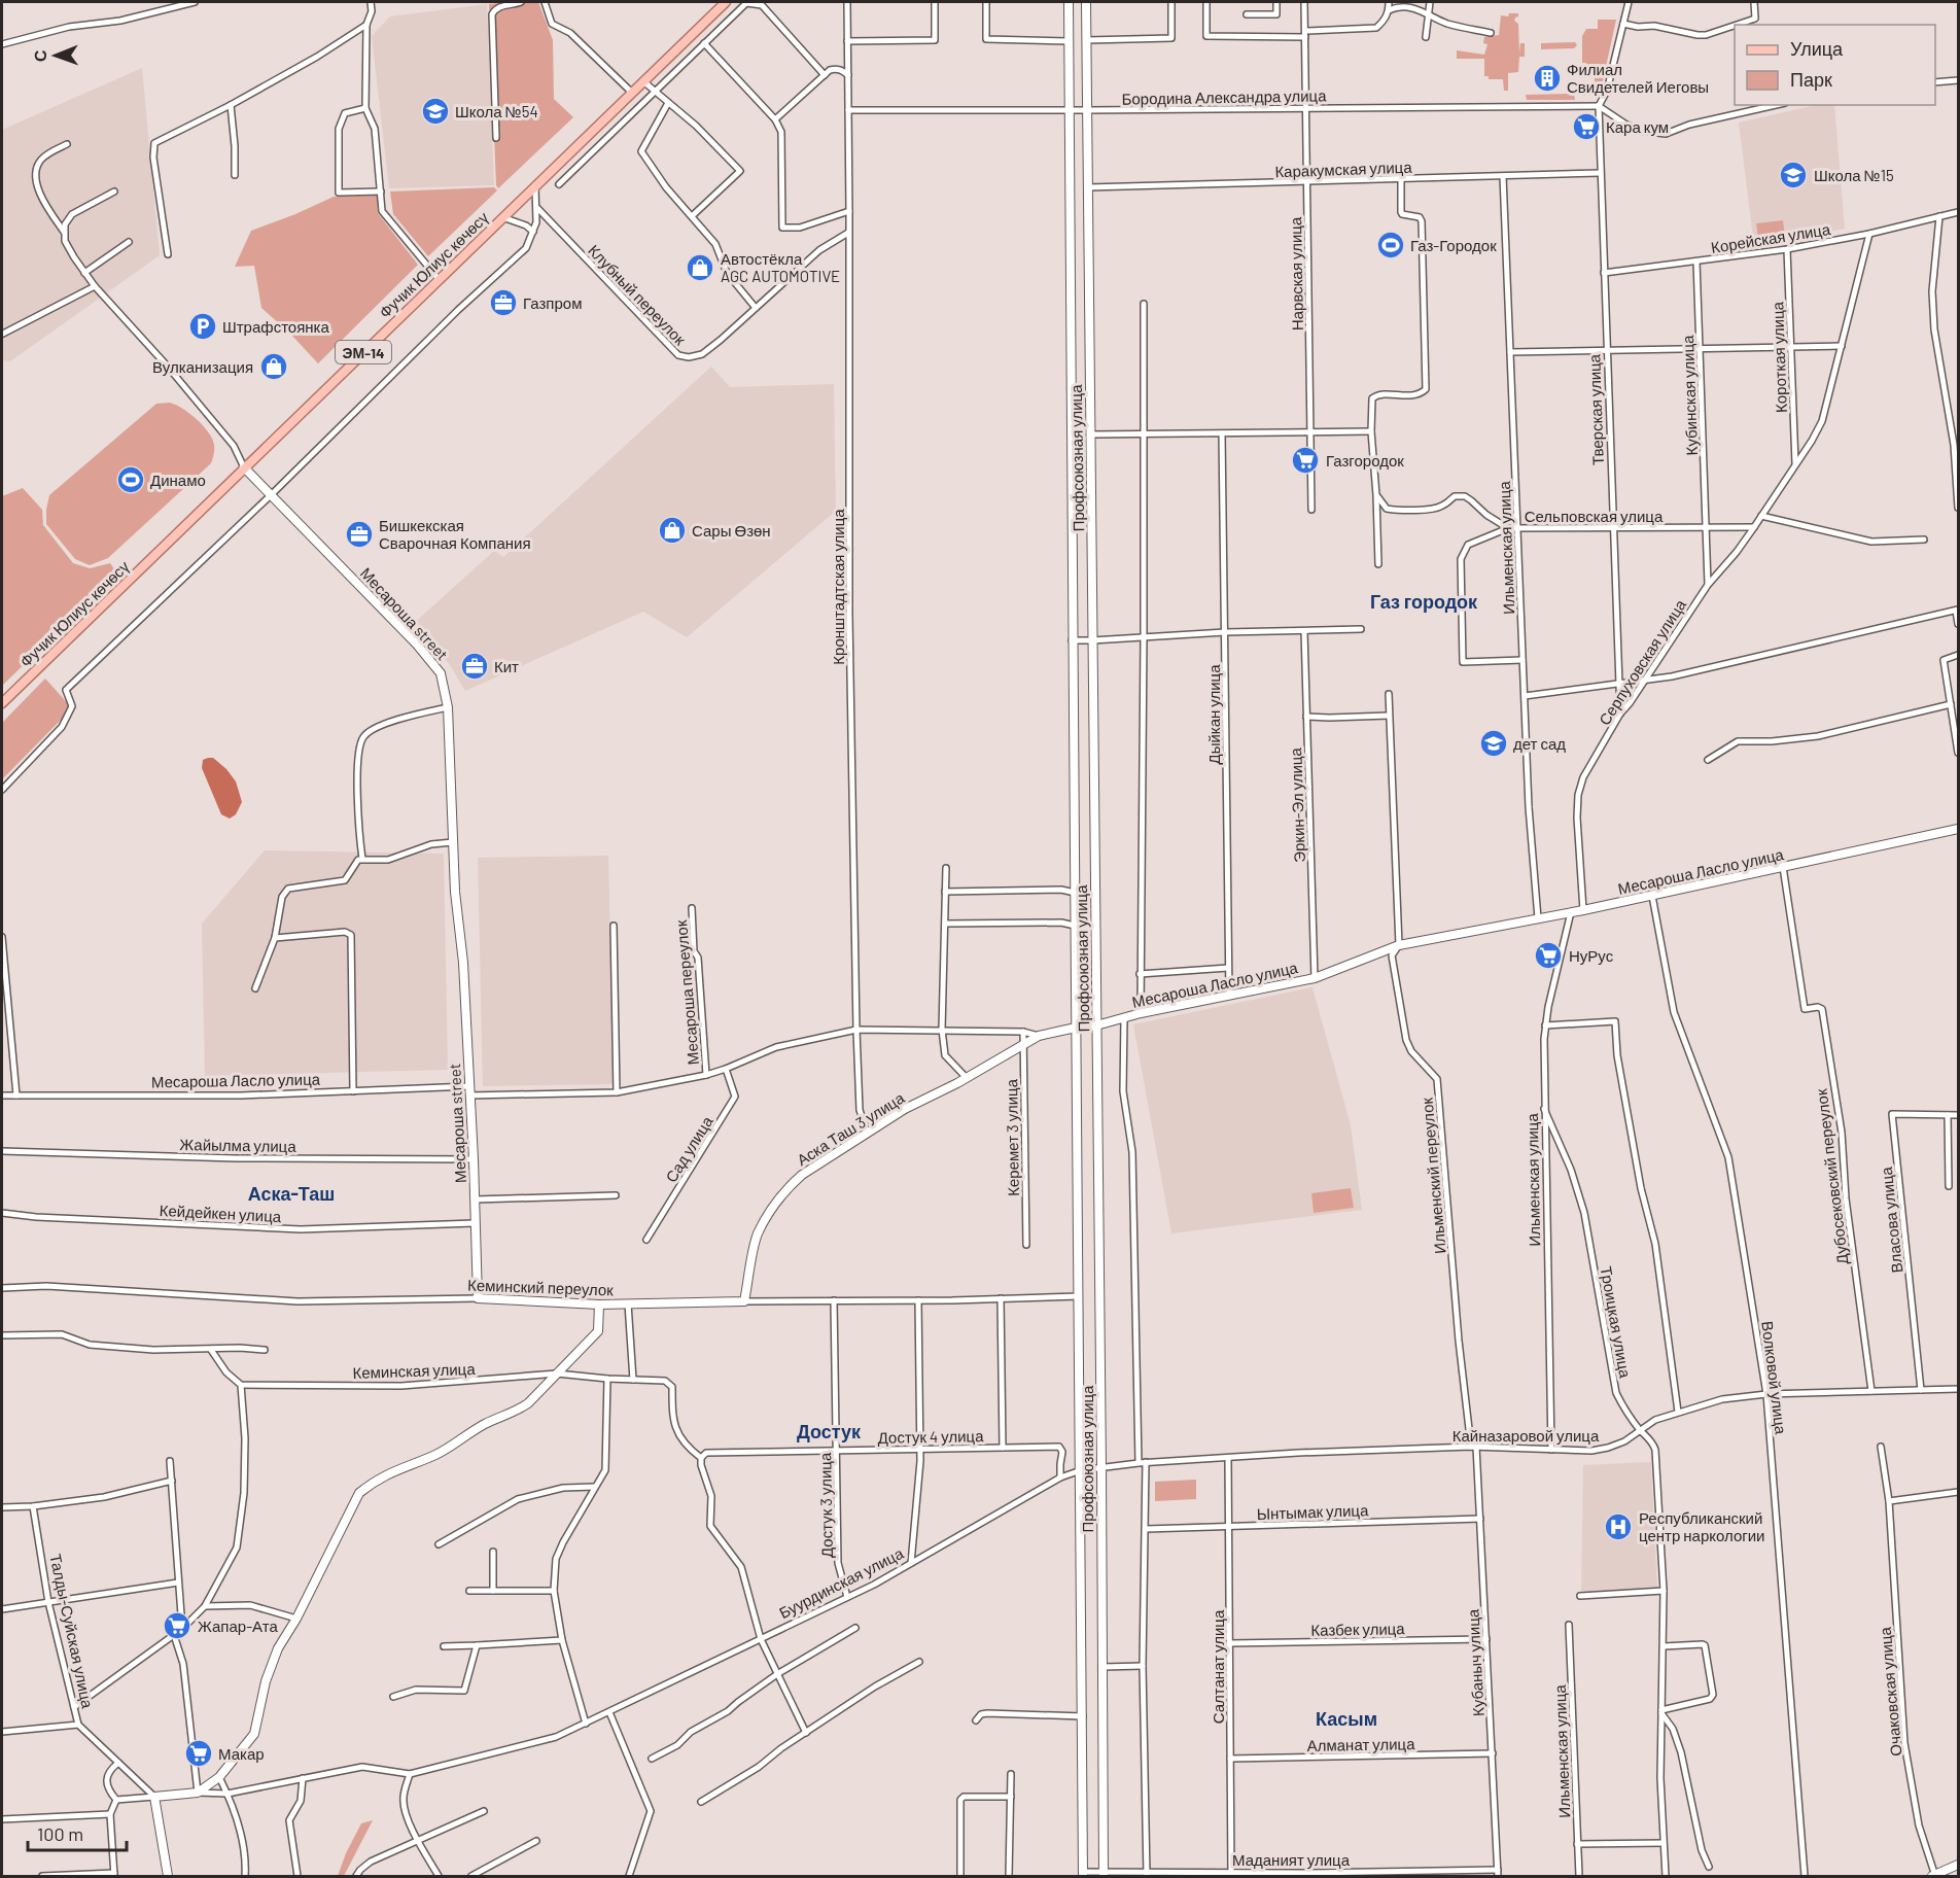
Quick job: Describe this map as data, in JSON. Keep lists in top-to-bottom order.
{
  "streets": {
    "main road": ["Фучик Юлиус көчөсү", "ЭМ-14"],
    "street": [
      "Бородина Александра улица",
      "Каракумская улица",
      "Корейская улица",
      "Нарвская улица",
      "Клубный переулок",
      "Короткая улица",
      "Кубинская улица",
      "Тверская улица",
      "Профсоюзная улица",
      "Сельповская улица",
      "Ильменская улица",
      "Кронштадтская улица",
      "Месароша street",
      "Серпуховская улица",
      "Дыйкан улица",
      "Эркин-Эл улица",
      "Месароша Ласло улица",
      "Месароша переулок",
      "Аска Таш 3 улица",
      "Керемет 3 улица",
      "Жайылма улица",
      "Сад улица",
      "Ильменский переулок",
      "Дубосековский переулок",
      "Кейдейкен улица",
      "Власова улица",
      "Кеминский переулок",
      "Троицкая улица",
      "Кеминская улица",
      "Волковой улица",
      "Кайназаровой улица",
      "Достук 4 улица",
      "Достук 3 улица",
      "Ынтымак улица",
      "Буурдинская улица",
      "Казбек улица",
      "Талды-Суйская улица",
      "Кубаныч улица",
      "Салтанат улица",
      "Очаковская улица",
      "Алманат улица",
      "Маданият улица"
    ]
  },
  "crossings": [
    ["Бородина Александра улица", "Нарвская улица"],
    ["Бородина Александра улица", "Тверская улица"],
    ["Бородина Александра улица", "Профсоюзная улица"],
    ["Бородина Александра улица", "Кронштадтская улица"],
    ["Каракумская улица", "Нарвская улица"],
    ["Каракумская улица", "Тверская улица"],
    ["Каракумская улица", "Профсоюзная улица"],
    ["Каракумская улица", "Ильменская улица"],
    ["Корейская улица", "Короткая улица"],
    ["Корейская улица", "Кубинская улица"],
    ["Корейская улица", "Тверская улица"],
    ["Корейская улица", "Серпуховская улица"],
    ["Фучик Юлиус көчөсү", "Месароша street"],
    ["Клубный переулок", "Кронштадтская улица"],
    ["Короткая улица", "Серпуховская улица"],
    ["Кубинская улица", "Сельповская улица"],
    ["Кубинская улица", "Серпуховская улица"],
    ["Тверская улица", "Сельповская улица"],
    ["Тверская улица", "Серпуховская улица"],
    ["Профсоюзная улица", "Месароша Ласло улица"],
    ["Профсоюзная улица", "Кеминский переулок"],
    ["Профсоюзная улица", "Кайназаровой улица"],
    ["Профсоюзная улица", "Буурдинская улица"],
    ["Профсоюзная улица", "Маданият улица"],
    ["Сельповская улица", "Ильменская улица"],
    ["Сельповская улица", "Серпуховская улица"],
    ["Ильменская улица", "Месароша Ласло улица"],
    ["Ильменская улица", "Троицкая улица"],
    ["Ильменская улица", "Кайназаровой улица"],
    ["Кронштадтская улица", "Месароша Ласло улица"],
    ["Кронштадтская улица", "Аска Таш 3 улица"],
    ["Месароша street", "Месароша Ласло улица"],
    ["Месароша street", "Жайылма улица"],
    ["Месароша street", "Кейдейкен улица"],
    ["Месароша street", "Кеминский переулок"],
    ["Серпуховская улица", "Месароша Ласло улица"],
    ["Дыйкан улица", "Месароша Ласло улица"],
    ["Эркин-Эл улица", "Месароша Ласло улица"],
    ["Месароша Ласло улица", "Месароша переулок"],
    ["Месароша Ласло улица", "Аска Таш 3 улица"],
    ["Месароша Ласло улица", "Керемет 3 улица"],
    ["Месароша Ласло улица", "Сад улица"],
    ["Месароша Ласло улица", "Ильменский переулок"],
    ["Месароша Ласло улица", "Дубосековский переулок"],
    ["Месароша Ласло улица", "Волковой улица"],
    ["Аска Таш 3 улица", "Керемет 3 улица"],
    ["Аска Таш 3 улица", "Кеминский переулок"],
    ["Ильменский переулок", "Кайназаровой улица"],
    ["Ильменский переулок", "Кубаныч улица"],
    ["Дубосековский переулок", "Кайназаровой улица"],
    ["Власова улица", "Кайназаровой улица"],
    ["Кеминский переулок", "Достук 3 улица"],
    ["Троицкая улица", "Кайназаровой улица"],
    ["Кеминская улица", "Достук 4 улица"],
    ["Волковой улица", "Кайназаровой улица"],
    ["Кайназаровой улица", "Буурдинская улица"],
    ["Кайназаровой улица", "Кубаныч улица"],
    ["Кайназаровой улица", "Салтанат улица"],
    ["Достук 4 улица", "Достук 3 улица"],
    ["Достук 4 улица", "Буурдинская улица"],
    ["Достук 3 улица", "Буурдинская улица"],
    ["Ынтымак улица", "Кубаныч улица"],
    ["Ынтымак улица", "Салтанат улица"],
    ["Буурдинская улица", "Талды-Суйская улица"],
    ["Казбек улица", "Кубаныч улица"],
    ["Казбек улица", "Салтанат улица"],
    ["Кубаныч улица", "Алманат улица"],
    ["Кубаныч улица", "Маданият улица"],
    ["Салтанат улица", "Алманат улица"],
    ["Салтанат улица", "Маданият улица"]
  ],
  "districts": [
    "Газ городок",
    "Аска-Таш",
    "Достук",
    "Касым"
  ],
  "places": {
    "building": ["Филиал Свидетелей Иеговы"],
    "school or university": ["Школа №54", "Школа №15", "дет сад"],
    "supermarket": [
      "Кара кум",
      "Газгородок",
      "НуРус",
      "Жапар-Ата",
      "Макар"
    ],
    "sports": ["Газ-Городок", "Динамо"],
    "shop": ["Автостёкла AGC AUTOMOTIVE", "Вулканизация", "Сары Өзөн"],
    "office": ["Газпром", "Бишкекская Сварочная Компания", "Кит"],
    "parking": ["Штрафстоянка"],
    "hospital": ["Республиканский центр наркологии"]
  },
  "legend": ["Улица", "Парк"],
  "scale_bar": "100 m",
  "north": "left"
}
